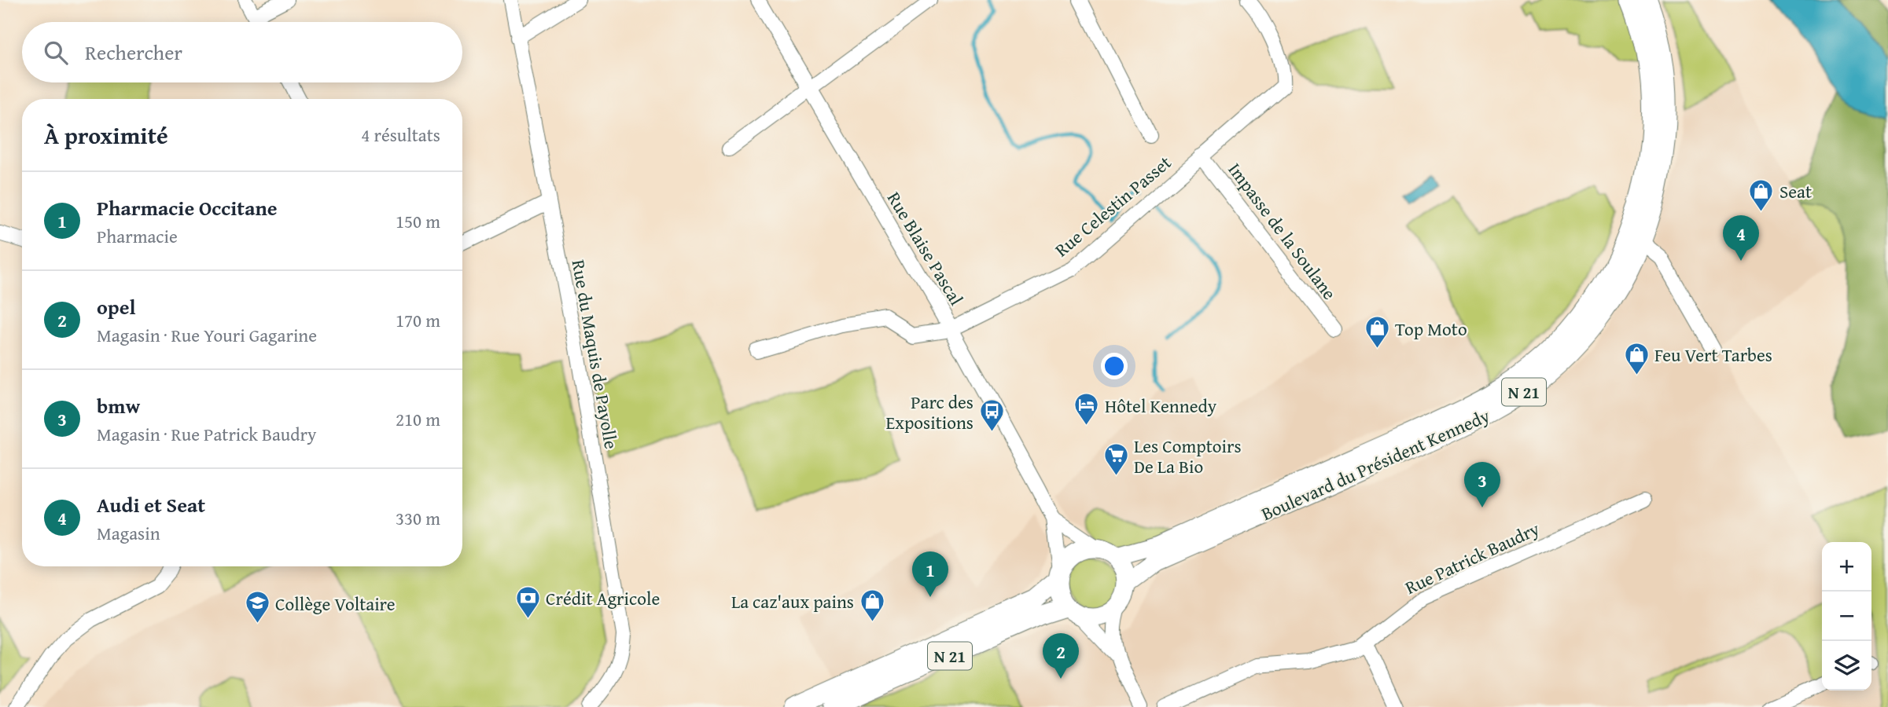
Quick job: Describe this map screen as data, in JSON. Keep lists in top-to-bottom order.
{
  "streets": {
    "main road": ["N 21", "Boulevard du Président Kennedy"],
    "street": [
      "Rue Celestin Passet",
      "Impasse de la Soulane",
      "Rue Blaise Pascal",
      "Rue du Maquis de Payolle",
      "Rue Patrick Baudry"
    ]
  },
  "crossings": [
    ["Rue Celestin Passet", "Impasse de la Soulane"],
    ["Rue Celestin Passet", "Rue Blaise Pascal"],
    ["Rue Blaise Pascal", "N 21"],
    ["Rue Blaise Pascal", "Boulevard du Président Kennedy"],
    ["N 21", "Boulevard du Président Kennedy"]
  ],
  "places": {
    "shop": [
      "Seat",
      "Top Moto",
      "Feu Vert Tarbes",
      "La caz'aux pains"
    ],
    "hotel": ["Hôtel Kennedy"],
    "bus stop": ["Parc des Expositions"],
    "supermarket": ["Les Comptoirs De La Bio"],
    "bank": ["Crédit Agricole"],
    "school or university": ["Collège Voltaire"]
  },
  "page": {
    "search": "Rechercher",
    "heading": ["À proximité", "4 résultats"],
    "list": [
      {
        "mark": "1",
        "name": "Pharmacie Occitane",
        "note": "Pharmacie",
        "value": "150 m"
      },
      {
        "mark": "2",
        "name": "opel",
        "note": "Magasin · Rue Youri Gagarine",
        "value": "170 m"
      },
      {
        "mark": "3",
        "name": "bmw",
        "note": "Magasin · Rue Patrick Baudry",
        "value": "210 m"
      },
      {
        "mark": "4",
        "name": "Audi et Seat",
        "note": "Magasin",
        "value": "330 m"
      }
    ],
    "pins": [
      "4",
      "3",
      "1",
      "2"
    ],
    "map_buttons": ["+", "−"]
  }
}
